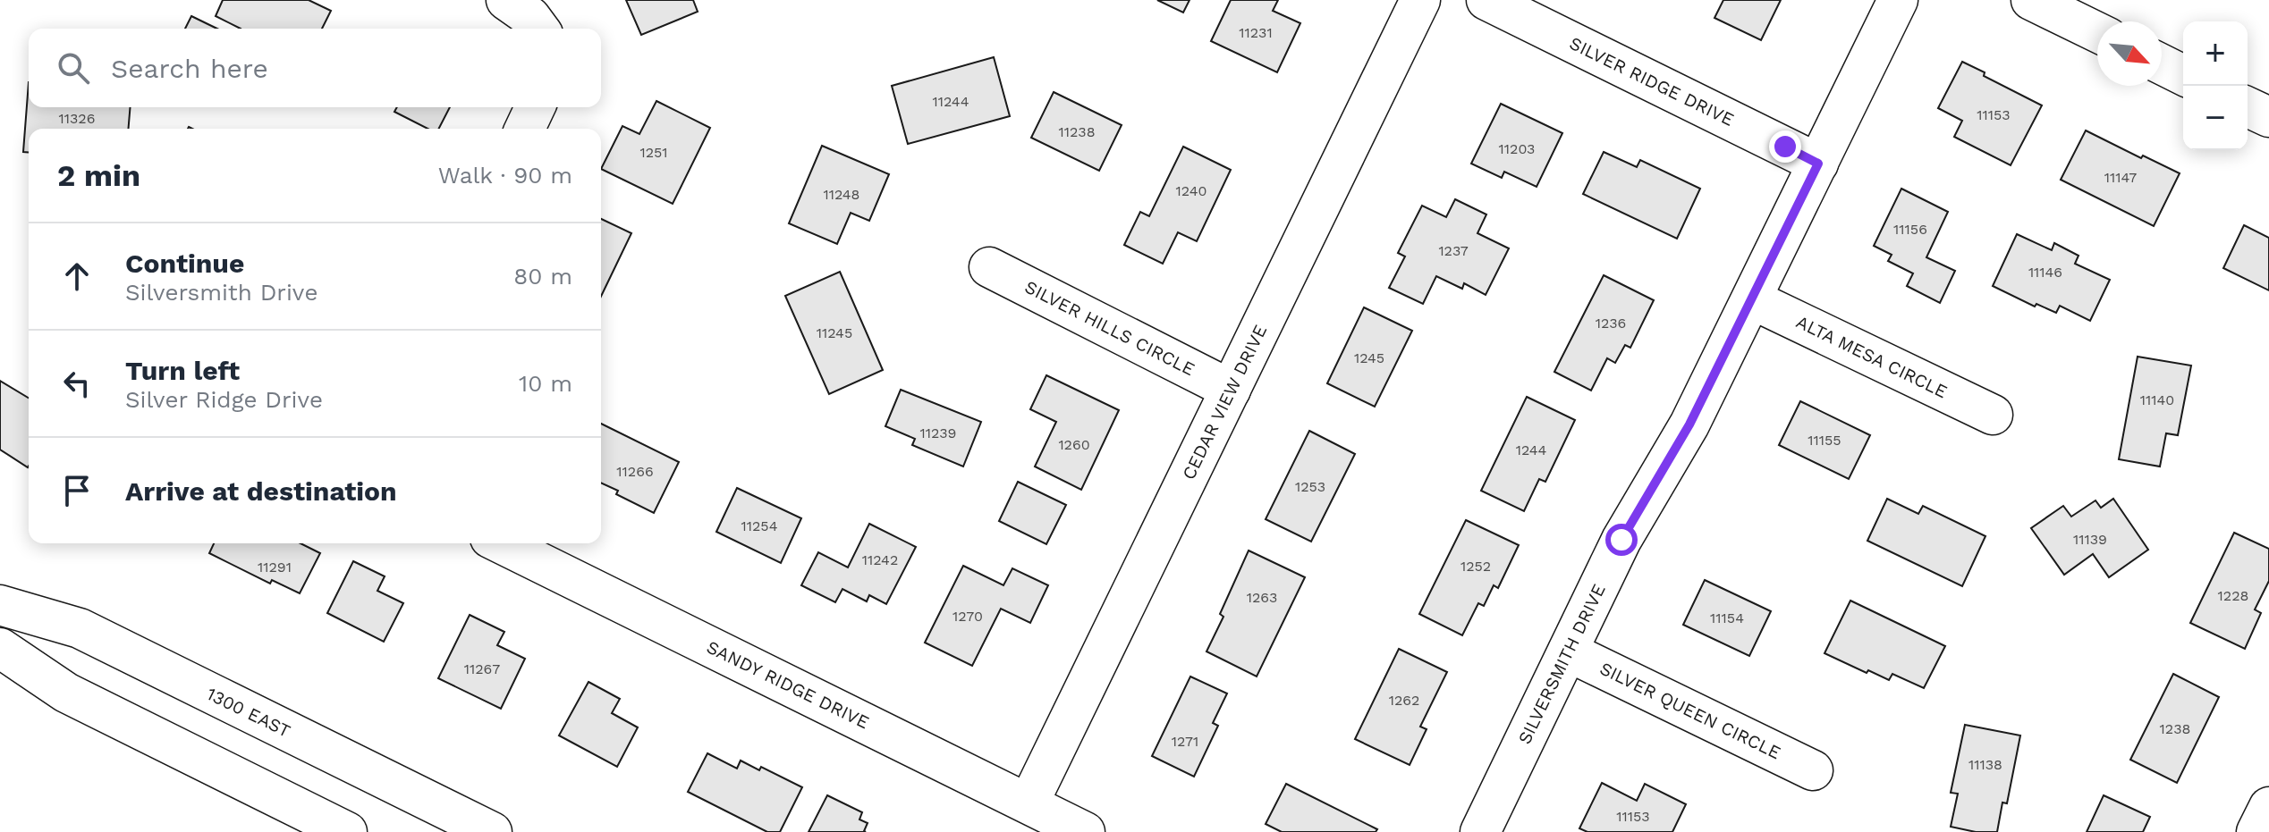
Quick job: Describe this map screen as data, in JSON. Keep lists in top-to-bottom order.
{
  "streets": {
    "street": [
      "SILVER RIDGE DRIVE",
      "SILVER HILLS CIRCLE",
      "ALTA MESA CIRCLE",
      "CEDAR VIEW DRIVE",
      "SILVERSMITH DRIVE",
      "SANDY RIDGE DRIVE",
      "SILVER QUEEN CIRCLE",
      "1300 EAST"
    ]
  },
  "crossings": [
    ["SILVER RIDGE DRIVE", "SILVERSMITH DRIVE"],
    ["SILVER HILLS CIRCLE", "CEDAR VIEW DRIVE"],
    ["ALTA MESA CIRCLE", "SILVERSMITH DRIVE"],
    ["CEDAR VIEW DRIVE", "SANDY RIDGE DRIVE"],
    ["SILVERSMITH DRIVE", "SILVER QUEEN CIRCLE"]
  ],
  "house_numbers": [
    "11231",
    "11244",
    "11153",
    "11326",
    "11238",
    "11203",
    "1251",
    "11147",
    "1240",
    "11248",
    "11156",
    "1237",
    "11146",
    "1236",
    "11245",
    "1245",
    "11140",
    "11239",
    "11155",
    "1260",
    "1244",
    "11266",
    "1253",
    "11254",
    "11139",
    "11242",
    "1252",
    "11291",
    "1228",
    "1263",
    "1270",
    "11154",
    "11267",
    "1262",
    "1238",
    "1271",
    "11138",
    "11153"
  ],
  "north": "bottom right",
  "page": {
    "map_buttons": ["+", "−"],
    "search": "Search here",
    "heading": ["2 min", "Walk · 90 m"],
    "list": [
      ["Continue", "Silversmith Drive", "80 m"],
      ["Turn left", "Silver Ridge Drive", "10 m"],
      "Arrive at destination"
    ]
  }
}
